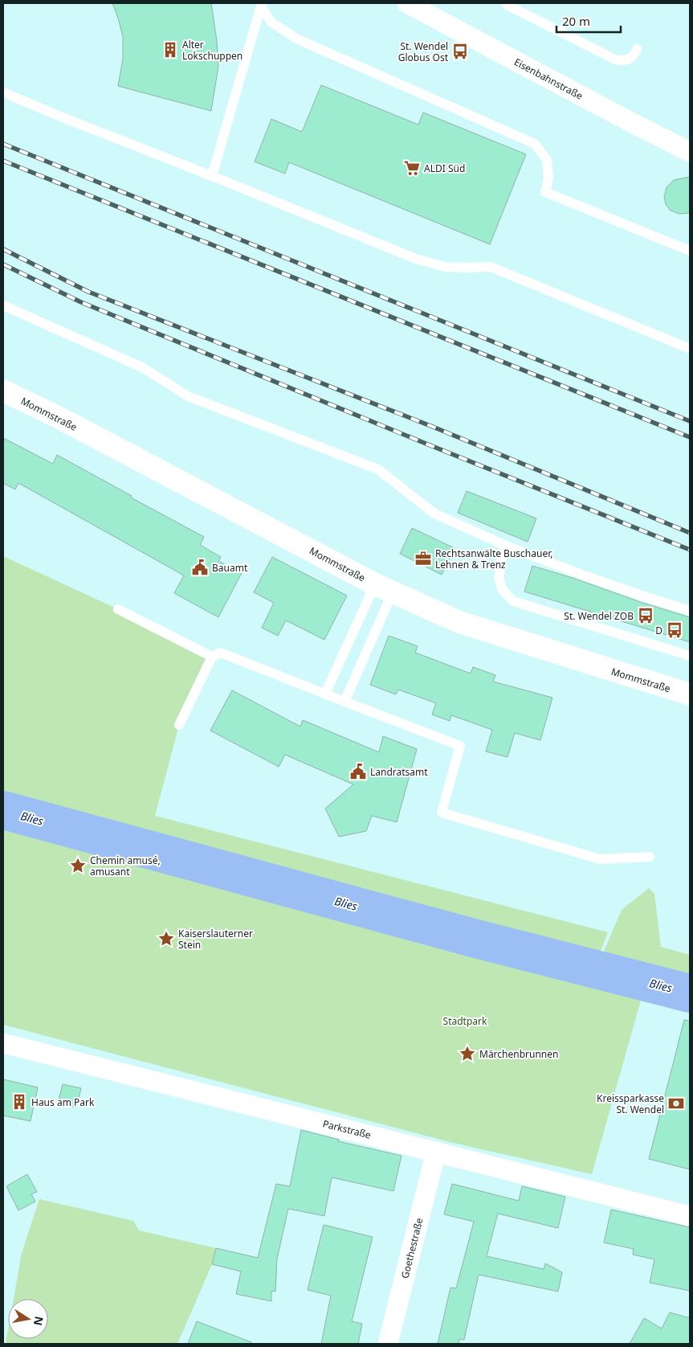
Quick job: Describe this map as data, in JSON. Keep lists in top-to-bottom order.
{
  "streets": {
    "main road": ["Mommstraße"],
    "street": ["Eisenbahnstraße", "Parkstraße", "Goethestraße"]
  },
  "crossings": [
    ["Parkstraße", "Goethestraße"]
  ],
  "water": ["Blies"],
  "parks": ["Stadtpark"],
  "places": {
    "building": ["Alter Lokschuppen", "Haus am Park"],
    "bus stop": ["St. Wendel Globus Ost", "St. Wendel ZOB", "D"],
    "supermarket": ["ALDI Süd"],
    "office": ["Rechtsanwälte Buschauer, Lehnen & Trenz"],
    "public building": ["Bauamt", "Landratsamt"],
    "place": ["Chemin amusé, amusant", "Kaiserslauterner Stein", "Märchenbrunnen"],
    "bank": ["Kreissparkasse St. Wendel"]
  },
  "scale_bar": "20 m",
  "north": "right"
}
